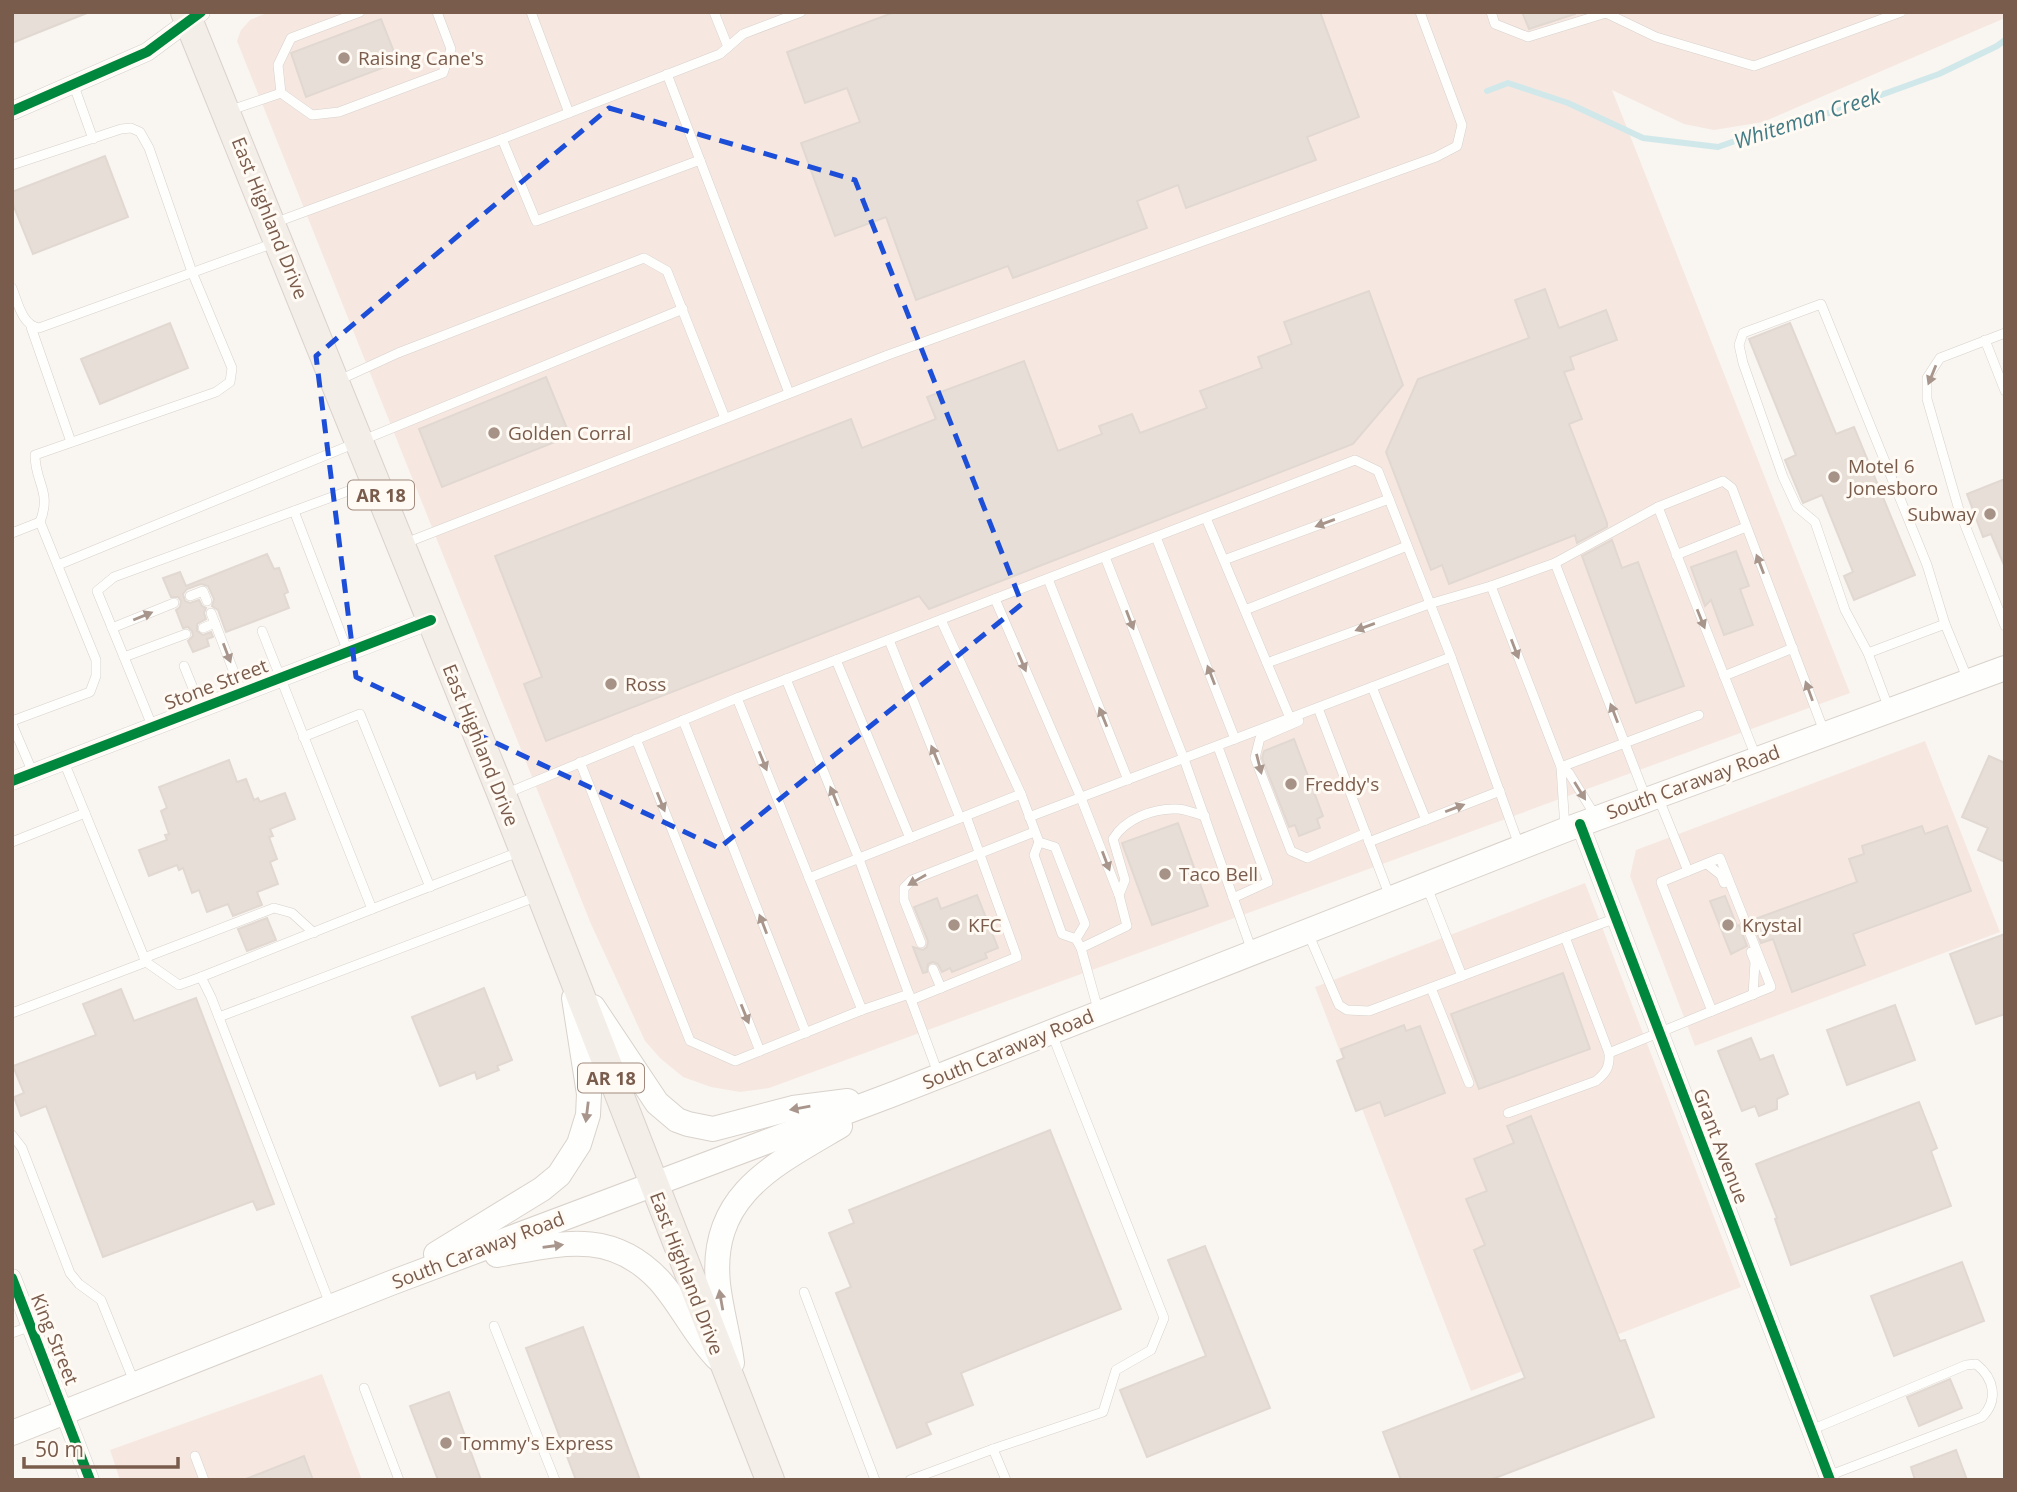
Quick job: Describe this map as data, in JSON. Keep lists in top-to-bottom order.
{
  "streets": {
    "main road": ["East Highland Drive", "AR 18", "South Caraway Road"],
    "street": ["Stone Street", "Grant Avenue", "King Street"]
  },
  "crossings": [
    ["East Highland Drive", "Stone Street"],
    ["East Highland Drive", "South Caraway Road"],
    ["South Caraway Road", "Grant Avenue"],
    ["South Caraway Road", "King Street"]
  ],
  "water": ["Whiteman Creek"],
  "places": [
    "Raising Cane's",
    "Golden Corral",
    "Motel 6 Jonesboro",
    "Subway",
    "Ross",
    "Freddy's",
    "Taco Bell",
    "KFC",
    "Krystal",
    "Tommy's Express"
  ],
  "scale_bar": "50 m"
}
